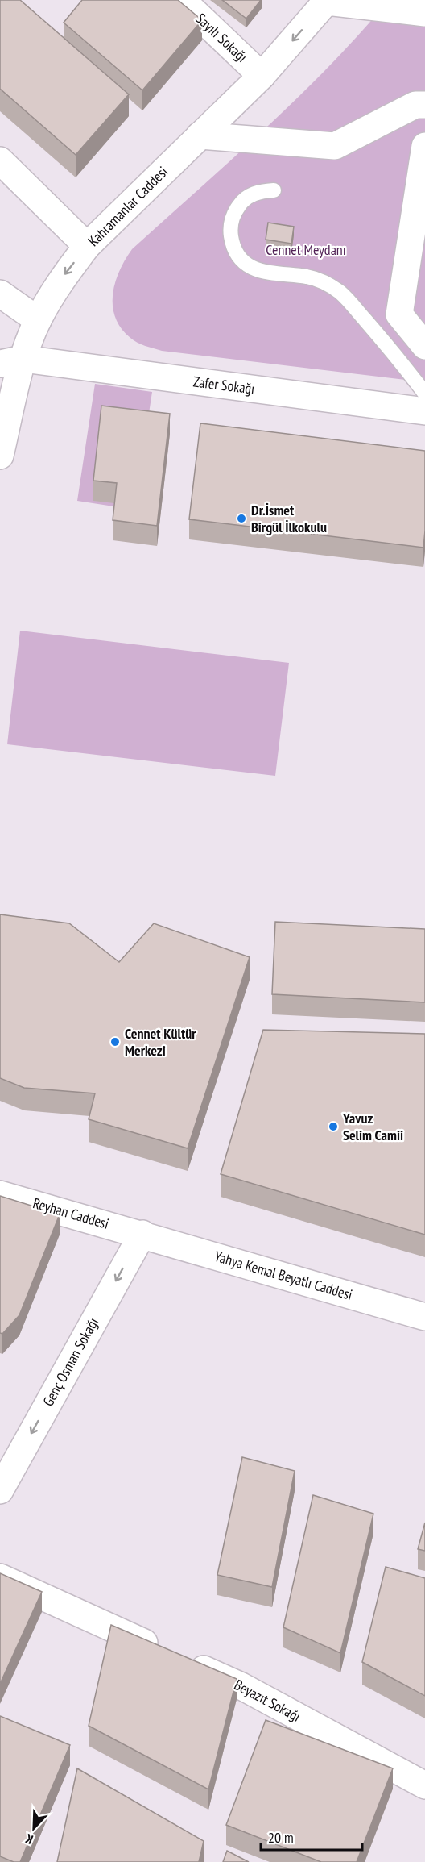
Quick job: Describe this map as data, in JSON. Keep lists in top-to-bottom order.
{
  "streets": {
    "street": [
      "Sayılı Sokağı",
      "Kahramanlar Caddesi",
      "Zafer Sokağı",
      "Reyhan Caddesi",
      "Yahya Kemal Beyatlı Caddesi",
      "Genç Osman Sokağı",
      "Beyazıt Sokağı"
    ]
  },
  "crossings": [
    ["Sayılı Sokağı", "Kahramanlar Caddesi"],
    ["Kahramanlar Caddesi", "Zafer Sokağı"],
    ["Reyhan Caddesi", "Yahya Kemal Beyatlı Caddesi"],
    ["Reyhan Caddesi", "Genç Osman Sokağı"],
    ["Yahya Kemal Beyatlı Caddesi", "Genç Osman Sokağı"]
  ],
  "one_way": ["Genç Osman Sokağı"],
  "parks": ["Cennet Meydanı"],
  "places": ["Dr.İsmet Birgül İlkokulu", "Cennet Kültür Merkezi", "Yavuz Selim Camii"],
  "scale_bar": "20 m",
  "north": "bottom left"
}
